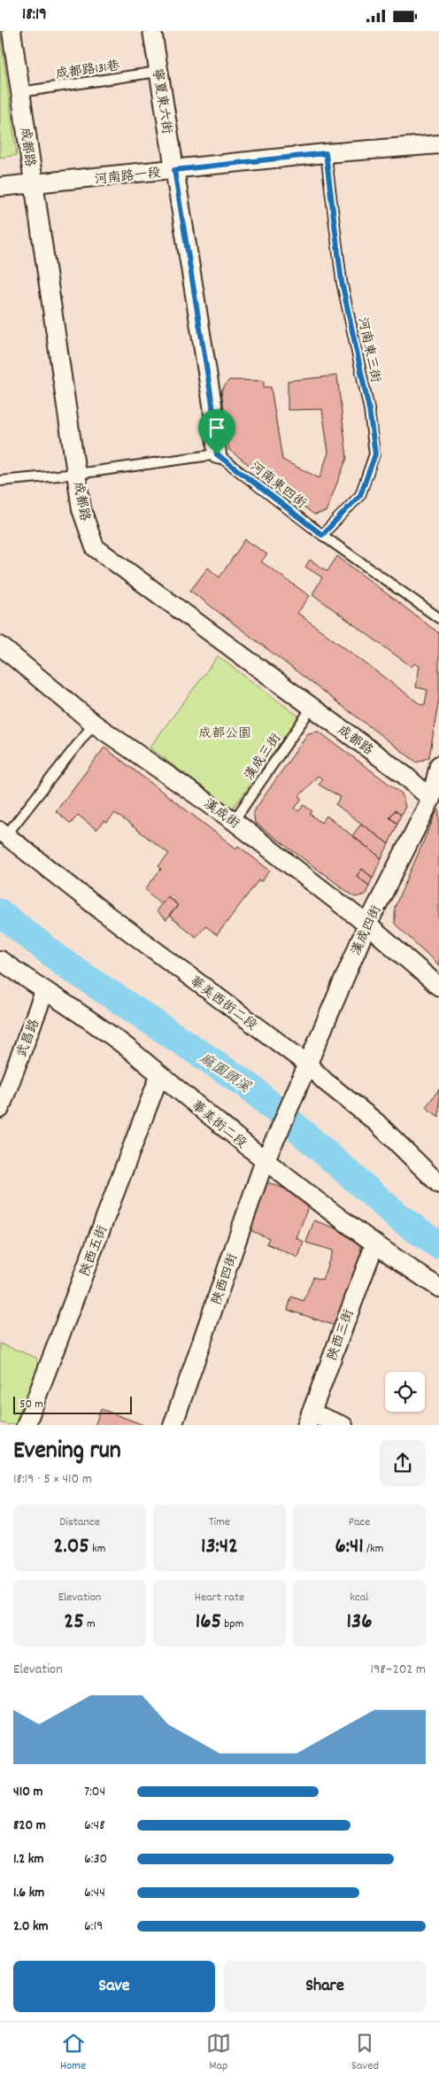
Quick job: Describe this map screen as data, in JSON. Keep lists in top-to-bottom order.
{
  "streets": {
    "street": [
      "寧夏東六街",
      "成都路",
      "河南路一段",
      "漢成街",
      "漢成四街",
      "華美西街二段",
      "武昌路",
      "華美街二段",
      "陝西五街",
      "陝西四街",
      "陝西三街"
    ],
    "lane": [
      "成都路131巷",
      "河南東三街",
      "河南東四街",
      "漢成三街"
    ]
  },
  "crossings": [
    ["成都路131巷", "寧夏東六街"],
    ["成都路131巷", "成都路"],
    ["寧夏東六街", "河南路一段"],
    ["寧夏東六街", "河南東四街"],
    ["成都路", "河南路一段"],
    ["成都路", "漢成三街"],
    ["成都路", "漢成四街"],
    ["河南路一段", "河南東三街"],
    ["河南東三街", "河南東四街"],
    ["漢成三街", "漢成街"],
    ["漢成街", "漢成四街"],
    ["漢成四街", "華美西街二段"],
    ["漢成四街", "陝西四街"],
    ["華美西街二段", "陝西四街"],
    ["武昌路", "華美街二段"],
    ["華美街二段", "陝西五街"],
    ["華美街二段", "陝西四街"],
    ["華美街二段", "陝西三街"]
  ],
  "water": ["麻園頭溪"],
  "parks": ["成都公園"],
  "scale_bar": "50 m",
  "page": {
    "status": "18:19",
    "scale": "50 m",
    "heading": ["Evening run", "18:19 · 5 × 410 m"],
    "stats": [
      ["Distance", "2.05 km"],
      ["Time", "13:42"],
      ["Pace", "6:41 /km"],
      ["Elevation", "25 m"],
      ["Heart rate", "165 bpm"],
      ["kcal", "136"]
    ],
    "chart": ["Elevation", "198–202 m"],
    "list": [
      {
        "name": "410 m",
        "note": "7:04"
      },
      {
        "name": "820 m",
        "note": "6:48"
      },
      {
        "name": "1.2 km",
        "note": "6:30"
      },
      {
        "name": "1.6 km",
        "note": "6:44"
      },
      {
        "name": "2.0 km",
        "note": "6:19"
      }
    ],
    "buttons": ["Save", "Share"],
    "tabs": ["Home", "Map", "Saved"]
  }
}
